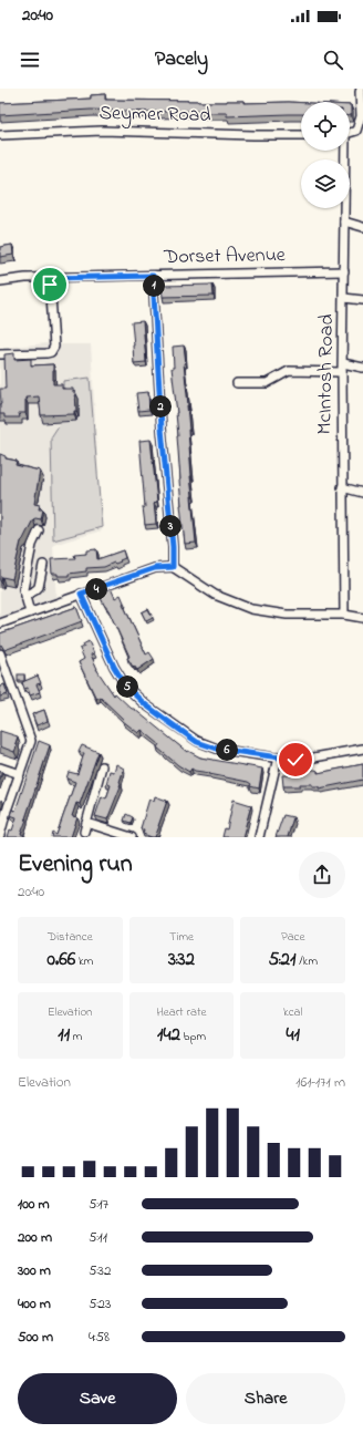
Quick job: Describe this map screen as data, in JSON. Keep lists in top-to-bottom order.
{
  "streets": {
    "street": ["Seymer Road", "Dorset Avenue", "McIntosh Road"]
  },
  "crossings": [
    ["Dorset Avenue", "McIntosh Road"]
  ],
  "page": {
    "status": "20:40",
    "header": "Pacely",
    "pins": [
      "1",
      "2",
      "3",
      "4",
      "5",
      "6"
    ],
    "heading": ["Evening run", "20:40"],
    "stats": [
      ["Distance", "0.66 km"],
      ["Time", "3:32"],
      ["Pace", "5:21 /km"],
      ["Elevation", "11 m"],
      ["Heart rate", "142 bpm"],
      ["kcal", "41"]
    ],
    "chart": ["Elevation", "161–171 m"],
    "list": [
      {
        "name": "100 m",
        "note": "5:17"
      },
      {
        "name": "200 m",
        "note": "5:11"
      },
      {
        "name": "300 m",
        "note": "5:32"
      },
      {
        "name": "400 m",
        "note": "5:23"
      },
      {
        "name": "500 m",
        "note": "4:58"
      }
    ],
    "buttons": ["Save", "Share"]
  }
}
